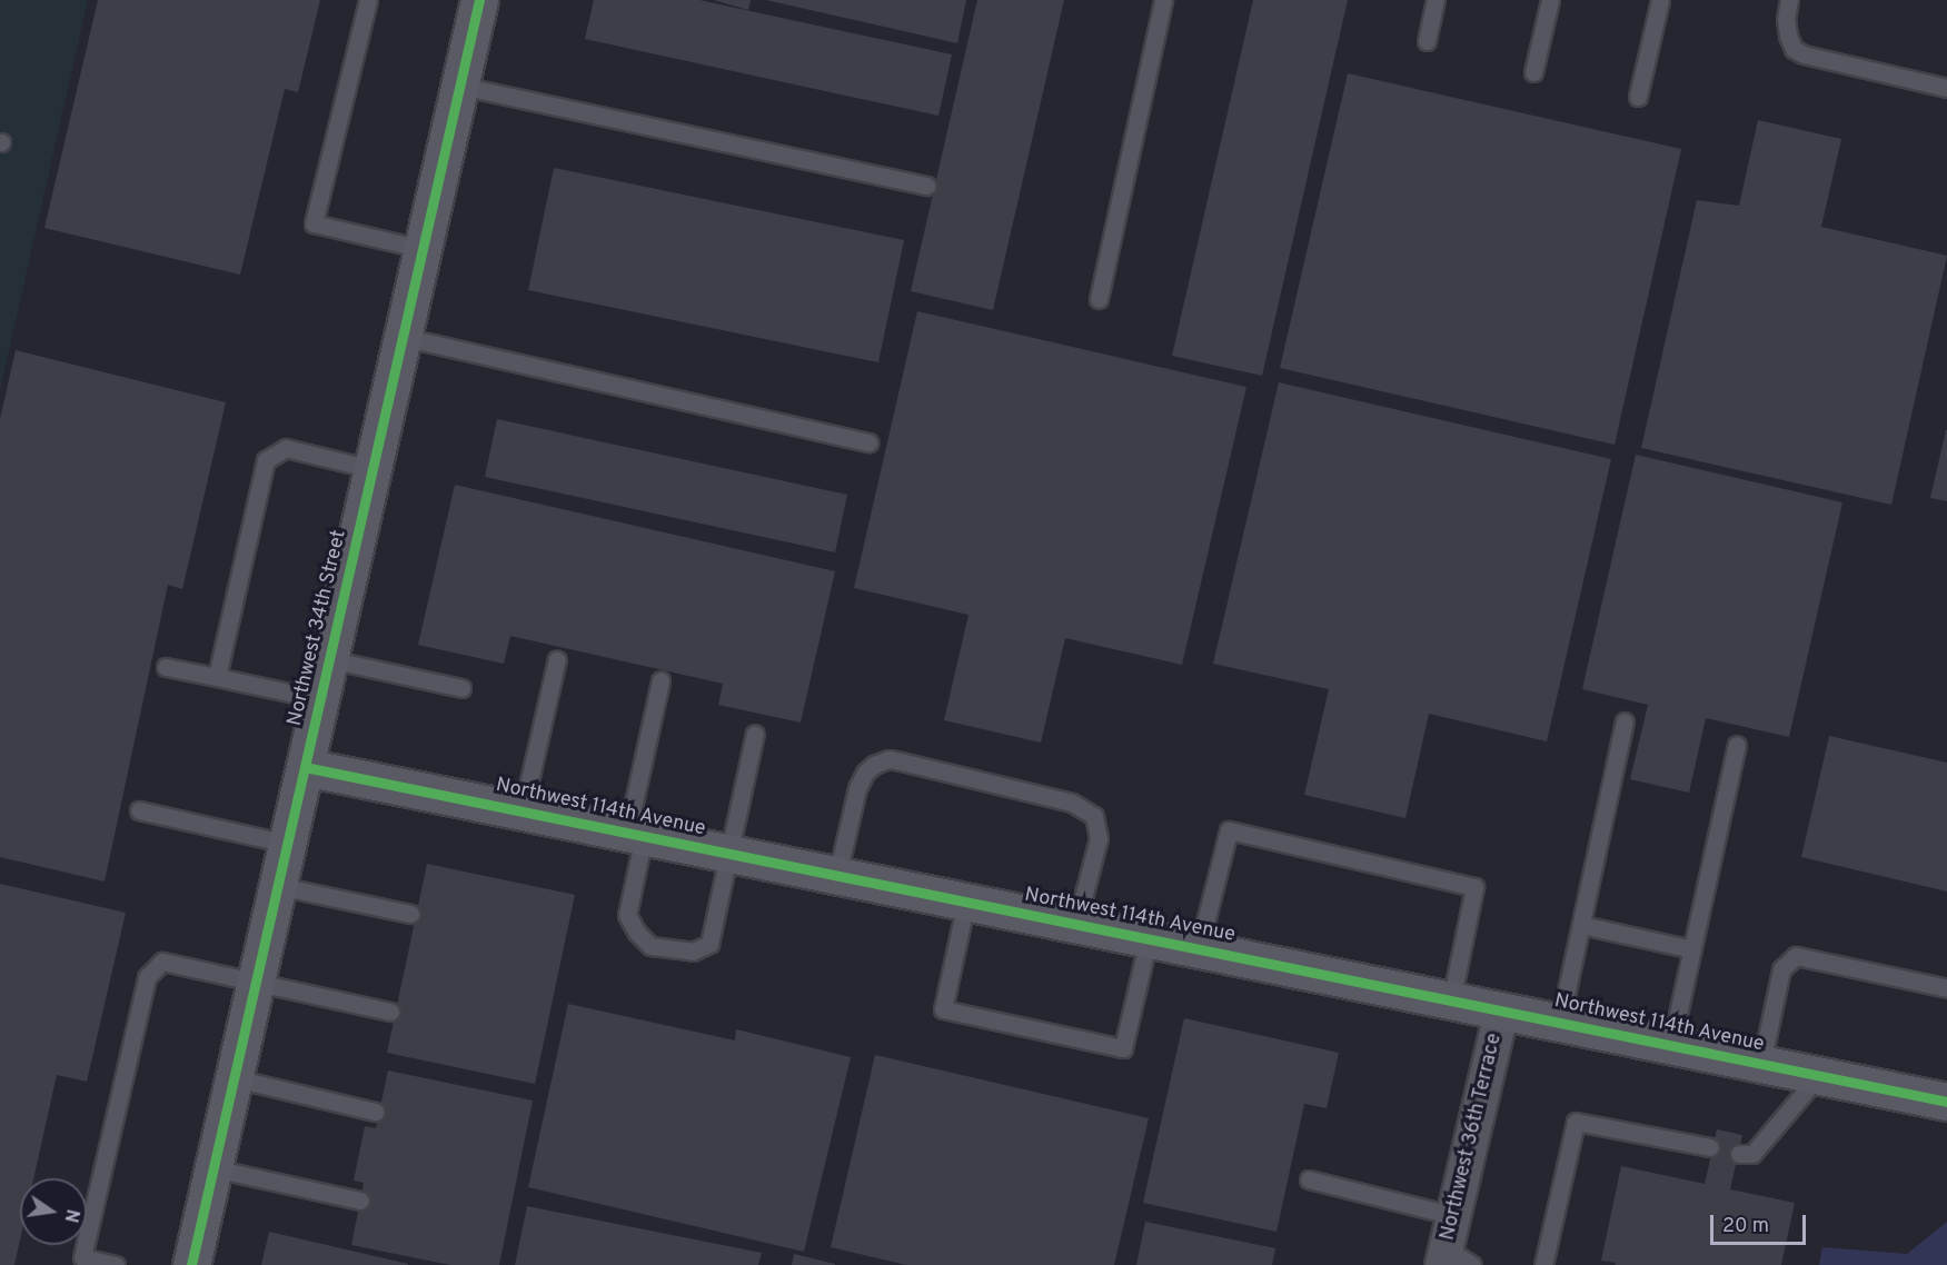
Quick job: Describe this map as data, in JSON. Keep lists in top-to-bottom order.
{
  "streets": {
    "street": ["Northwest 34th Street", "Northwest 114th Avenue", "Northwest 36th Terrace"]
  },
  "crossings": [
    ["Northwest 34th Street", "Northwest 114th Avenue"],
    ["Northwest 114th Avenue", "Northwest 36th Terrace"]
  ],
  "scale_bar": "20 m",
  "north": "right"
}
